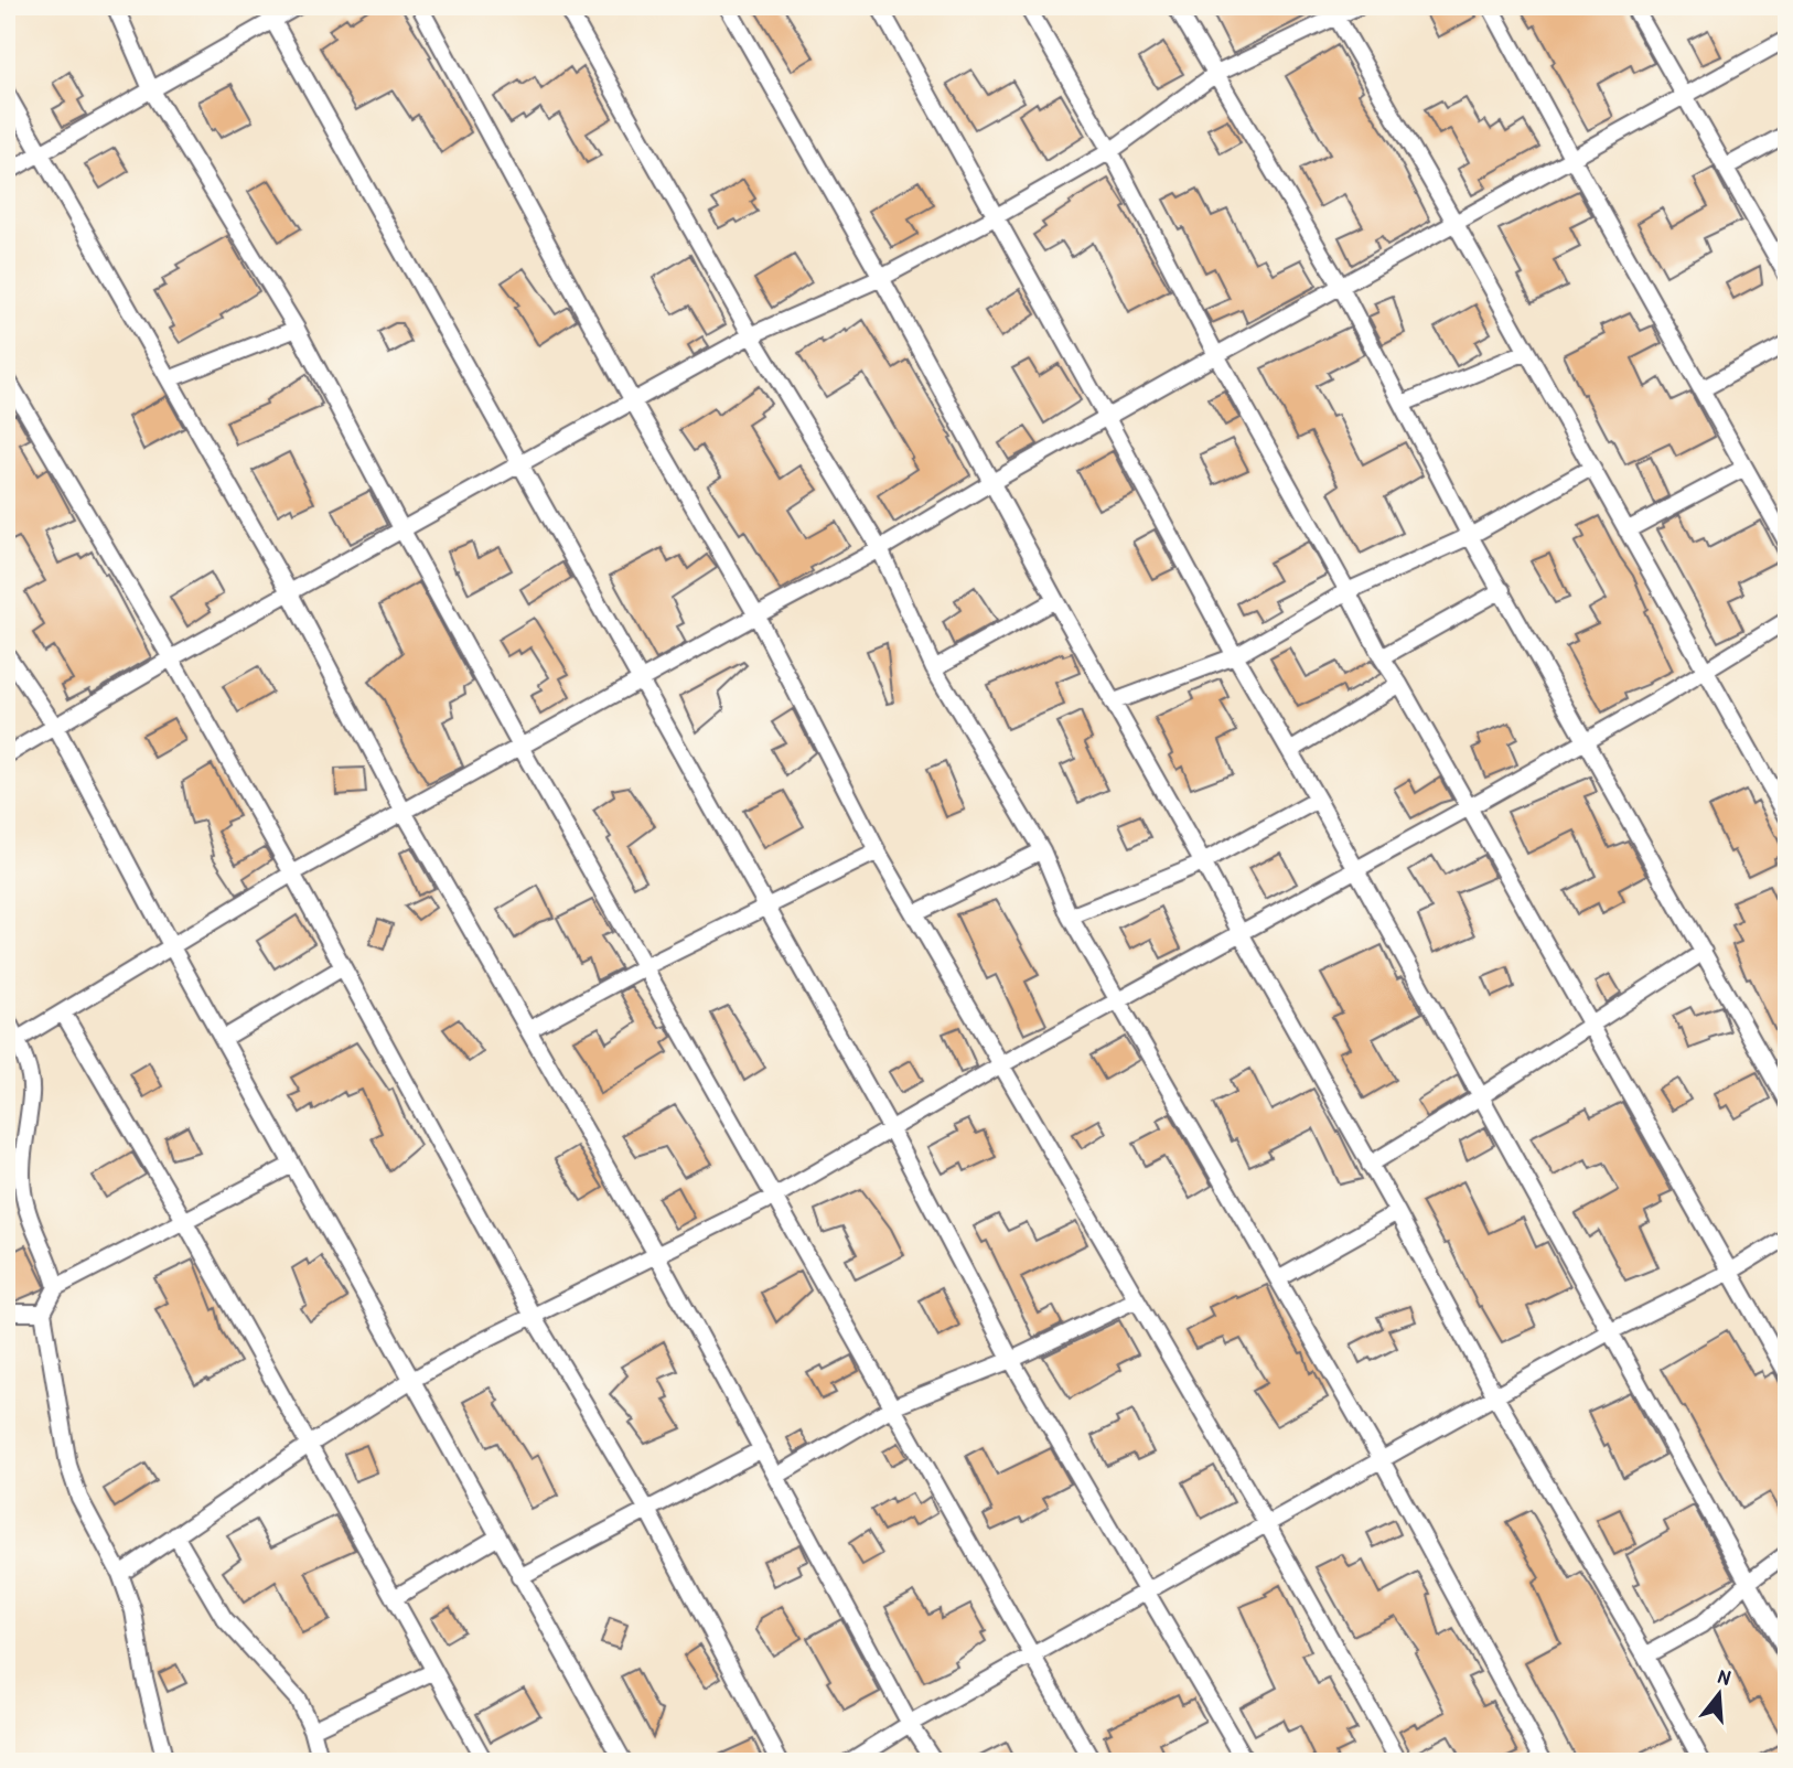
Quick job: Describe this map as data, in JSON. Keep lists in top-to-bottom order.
{
  "north": "top"
}
